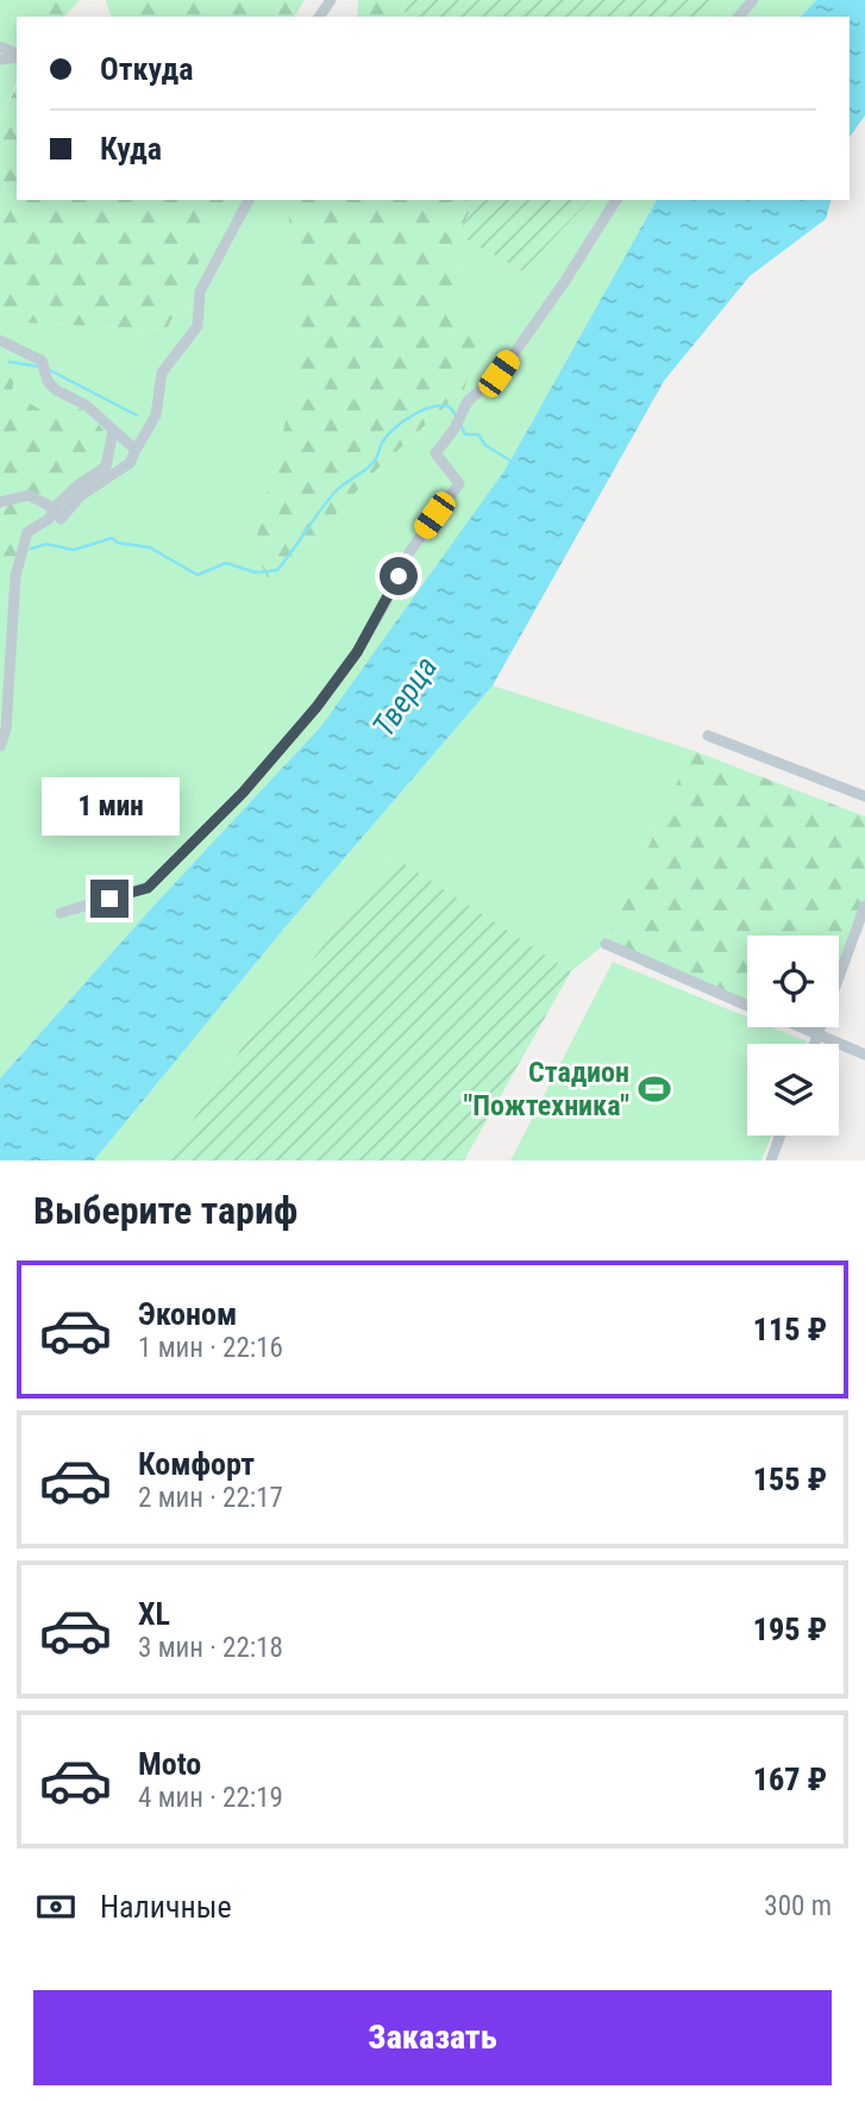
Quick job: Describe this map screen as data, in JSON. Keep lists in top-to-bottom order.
{
  "water": ["Тверца"],
  "places": {
    "sports": ["Стадион \"Пожтехника\""]
  },
  "page": {
    "banner": ["Откуда", "Куда"],
    "bubble": "1 мин",
    "heading": "Выберите тариф",
    "list": [
      {
        "name": "Эконом",
        "note": "1 мин · 22:16",
        "value": "115 ₽"
      },
      {
        "name": "Комфорт",
        "note": "2 мин · 22:17",
        "value": "155 ₽"
      },
      {
        "name": "XL",
        "note": "3 мин · 22:18",
        "value": "195 ₽"
      },
      {
        "name": "Moto",
        "note": "4 мин · 22:19",
        "value": "167 ₽"
      }
    ],
    "pay": ["Наличные", "300 m"],
    "buttons": "Заказать"
  }
}
